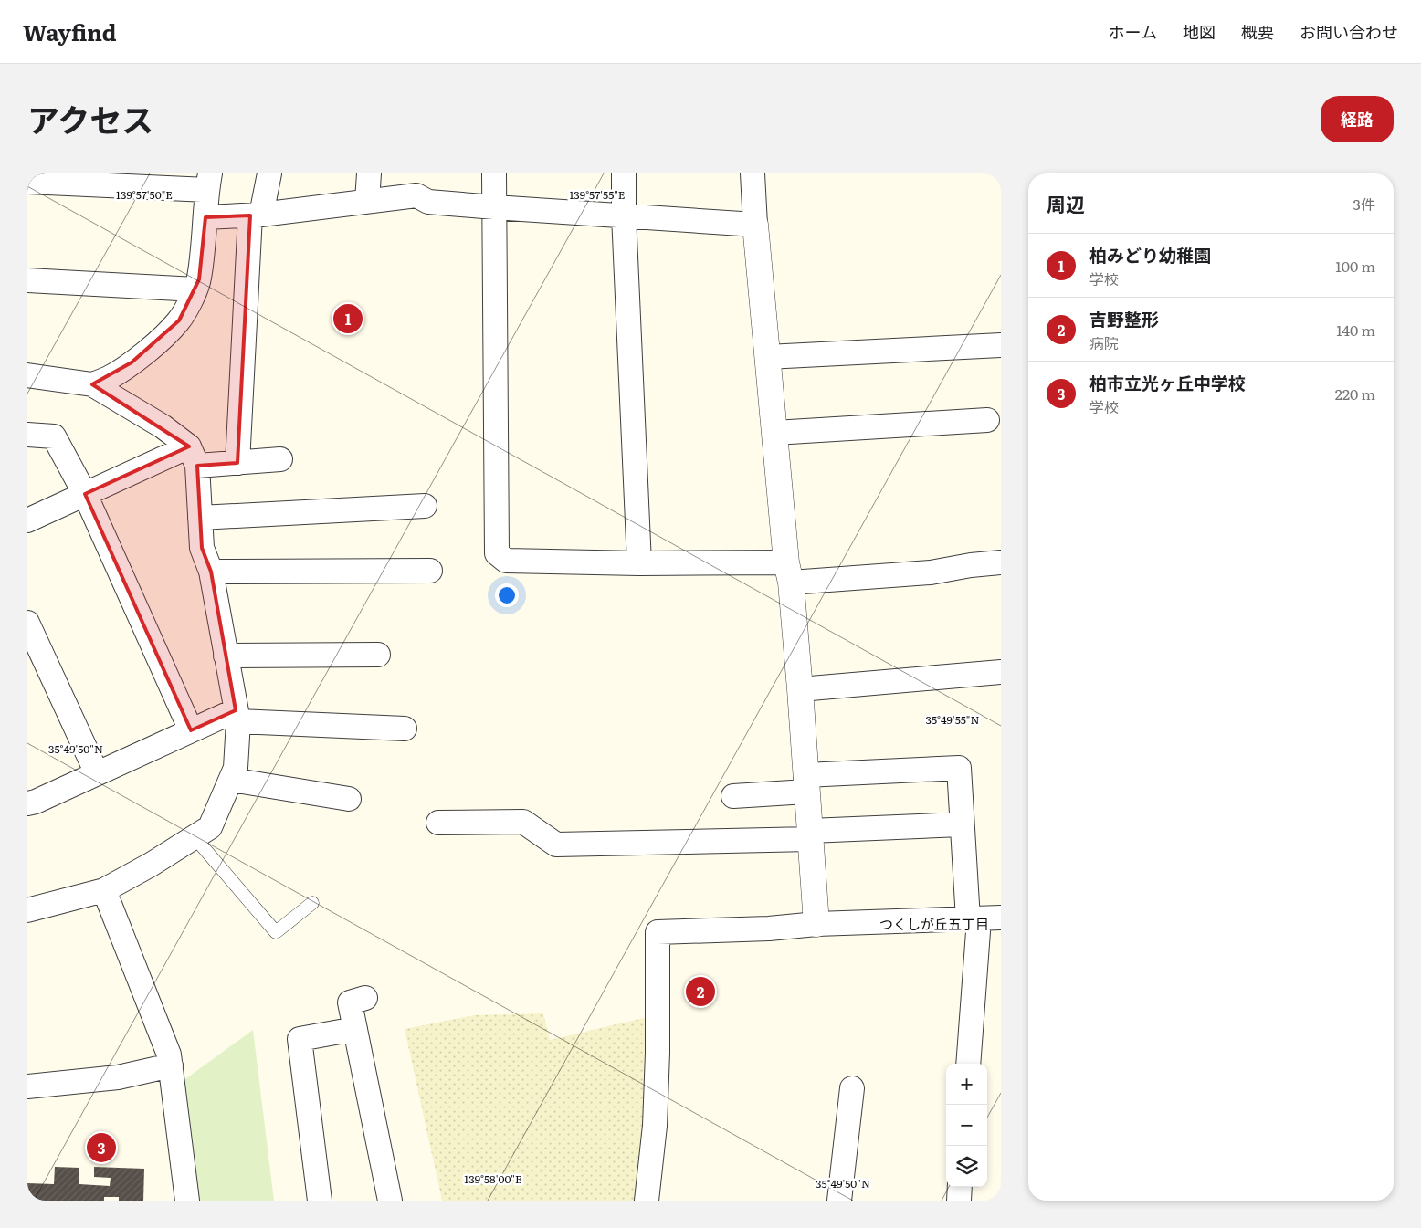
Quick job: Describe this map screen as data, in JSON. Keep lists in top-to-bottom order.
{
  "districts": ["つくしが丘五丁目"],
  "page": {
    "header": "Wayfind",
    "nav": [
      "ホーム",
      "地図",
      "概要",
      "お問い合わせ"
    ],
    "title": "アクセス",
    "buttons": "経路",
    "heading": ["周辺", "3件"],
    "list": [
      {
        "mark": "1",
        "name": "柏みどり幼稚園",
        "note": "学校",
        "value": "100 m"
      },
      {
        "mark": "2",
        "name": "吉野整形",
        "note": "病院",
        "value": "140 m"
      },
      {
        "mark": "3",
        "name": "柏市立光ヶ丘中学校",
        "note": "学校",
        "value": "220 m"
      }
    ],
    "pins": ["1", "2", "3"],
    "map_buttons": ["+", "−"]
  },
  "coordinates": [
    "139°57'50\"E",
    "139°57'55\"E",
    "35°49'55\"N",
    "35°49'50\"N",
    "139°58'00\"E"
  ]
}
